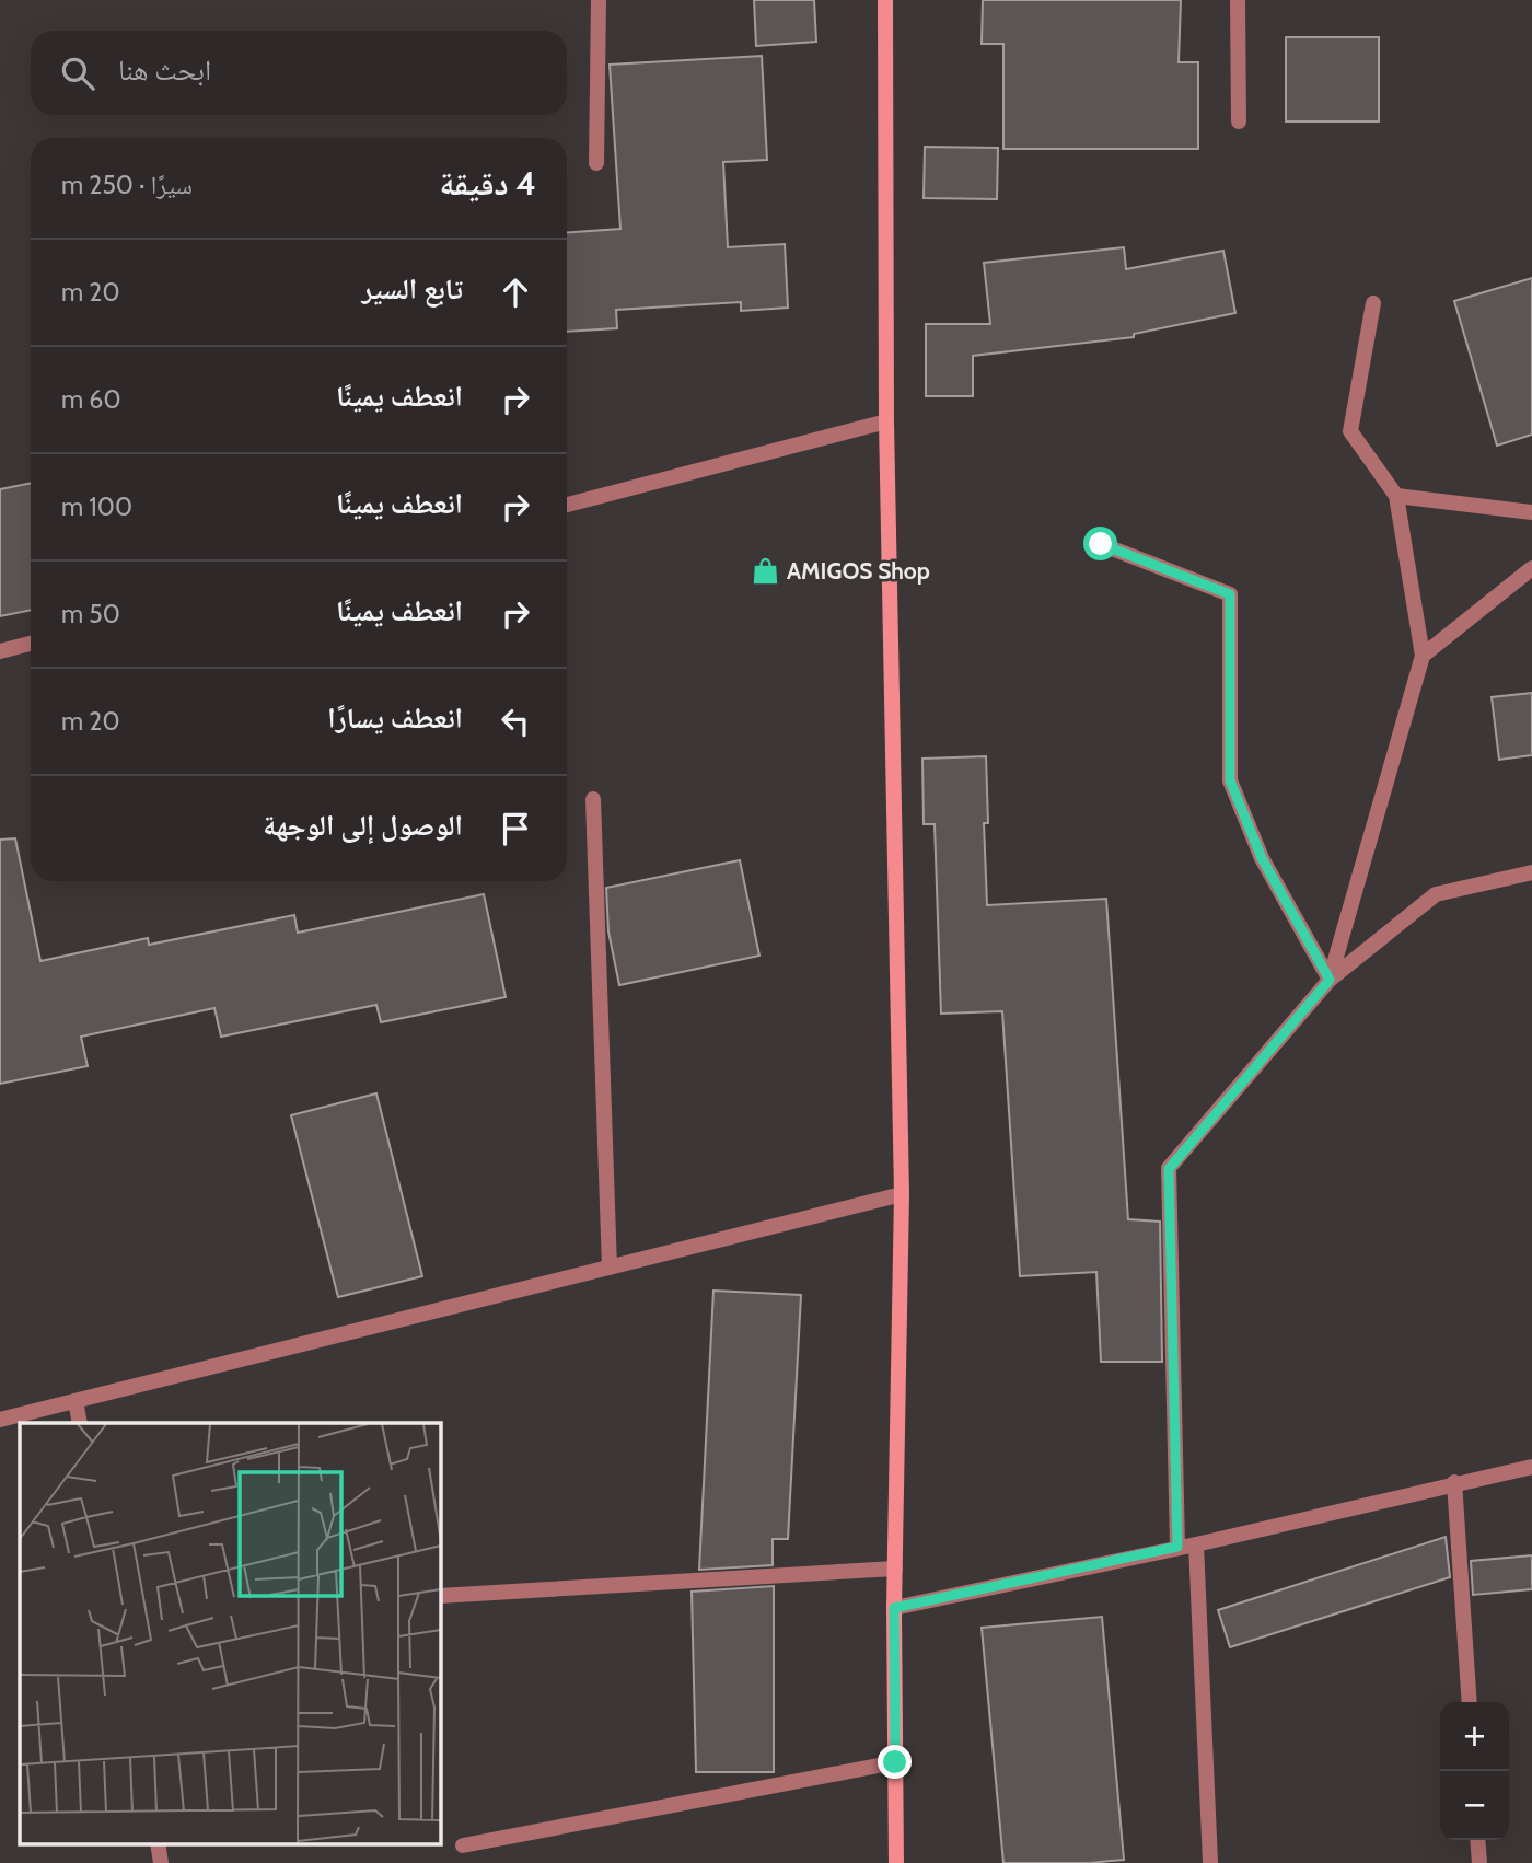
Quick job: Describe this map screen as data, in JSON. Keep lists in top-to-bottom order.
{
  "places": {
    "shop": ["AMIGOS Shop"]
  },
  "page": {
    "search": "ابحث هنا",
    "heading": ["4 دقيقة", "سيرًا · 250 m"],
    "list": [
      ["تابع السير", "20 m"],
      ["انعطف يمينًا", "60 m"],
      ["انعطف يمينًا", "100 m"],
      ["انعطف يمينًا", "50 m"],
      ["انعطف يسارًا", "20 m"],
      "الوصول إلى الوجهة"
    ],
    "map_buttons": ["+", "−"]
  }
}
